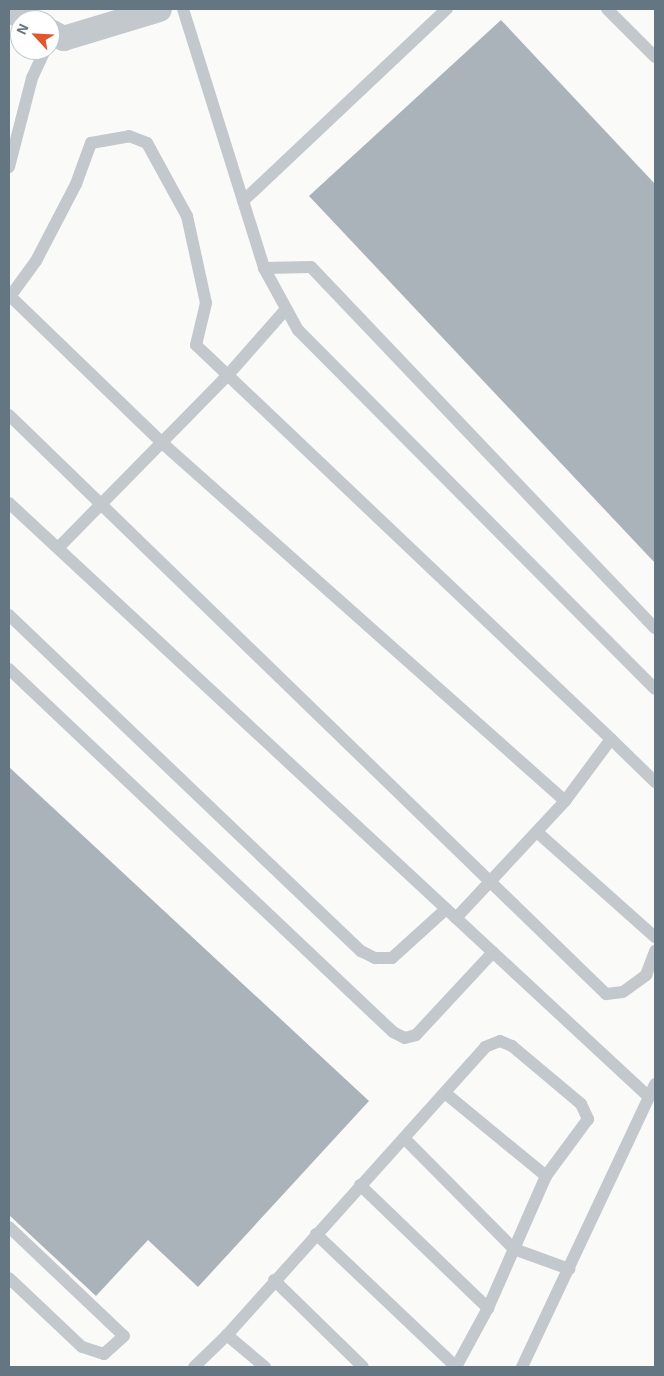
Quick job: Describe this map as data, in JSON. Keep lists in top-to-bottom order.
{
  "north": "top left"
}
